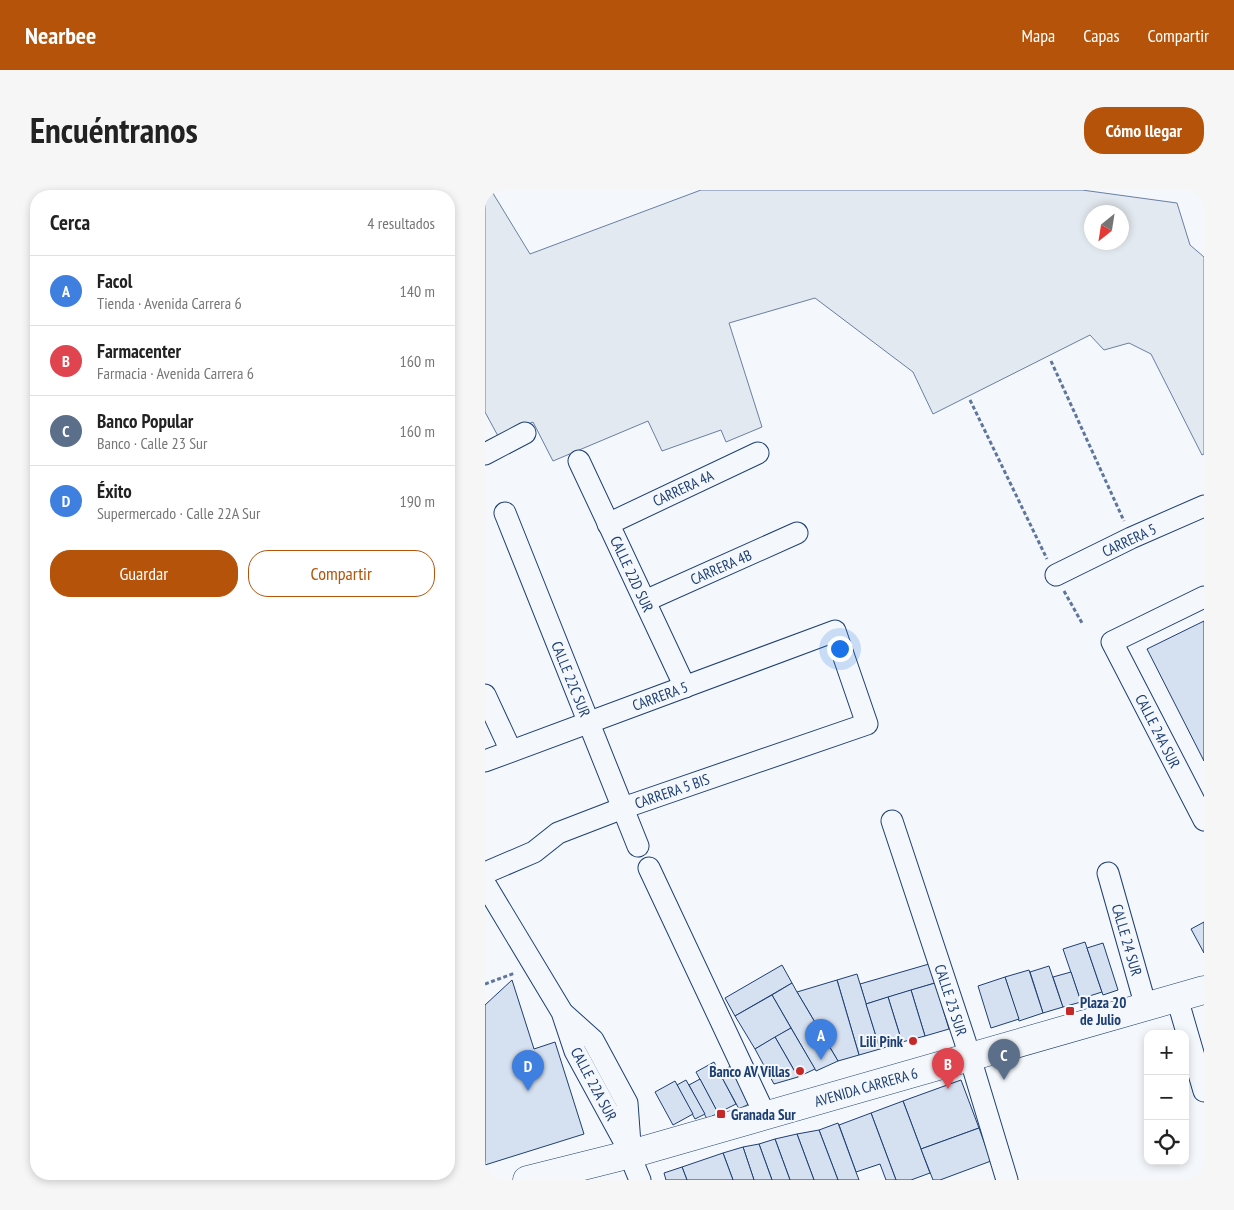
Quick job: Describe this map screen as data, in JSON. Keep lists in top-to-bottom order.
{
  "streets": {
    "main road": ["AVENIDA CARRERA 6"],
    "street": [
      "CARRERA 4A",
      "CARRERA 5",
      "CARRERA 4B",
      "CALLE 22D SUR",
      "CALLE 22C SUR",
      "CALLE 24A SUR",
      "CARRERA 5 BIS",
      "CALLE 24 SUR",
      "CALLE 23 SUR",
      "CALLE 22A SUR"
    ]
  },
  "crossings": [
    ["CARRERA 4A", "CALLE 22D SUR"],
    ["CARRERA 5", "CALLE 22D SUR"],
    ["CARRERA 5", "CALLE 22C SUR"],
    ["CARRERA 5", "CARRERA 5 BIS"],
    ["CARRERA 4B", "CALLE 22D SUR"],
    ["CALLE 22C SUR", "CARRERA 5 BIS"],
    ["CALLE 24 SUR", "AVENIDA CARRERA 6"],
    ["CALLE 23 SUR", "AVENIDA CARRERA 6"],
    ["CALLE 22A SUR", "AVENIDA CARRERA 6"]
  ],
  "places": {
    "transit": ["Plaza 20 de Julio", "Granada Sur"],
    "other": ["Lili Pink", "Banco AV Villas"]
  },
  "north": "bottom left",
  "page": {
    "header": "Nearbee",
    "nav": ["Mapa", "Capas", "Compartir"],
    "title": "Encuéntranos",
    "buttons": [
      "Cómo llegar",
      ["Guardar", "Compartir"]
    ],
    "heading": ["Cerca", "4 resultados"],
    "list": [
      {
        "mark": "A",
        "name": "Facol",
        "note": "Tienda · Avenida Carrera 6",
        "value": "140 m"
      },
      {
        "mark": "B",
        "name": "Farmacenter",
        "note": "Farmacia · Avenida Carrera 6",
        "value": "160 m"
      },
      {
        "mark": "C",
        "name": "Banco Popular",
        "note": "Banco · Calle 23 Sur",
        "value": "160 m"
      },
      {
        "mark": "D",
        "name": "Éxito",
        "note": "Supermercado · Calle 22A Sur",
        "value": "190 m"
      }
    ],
    "pins": [
      "A",
      "C",
      "B",
      "D"
    ],
    "map_buttons": ["+", "−"]
  }
}
